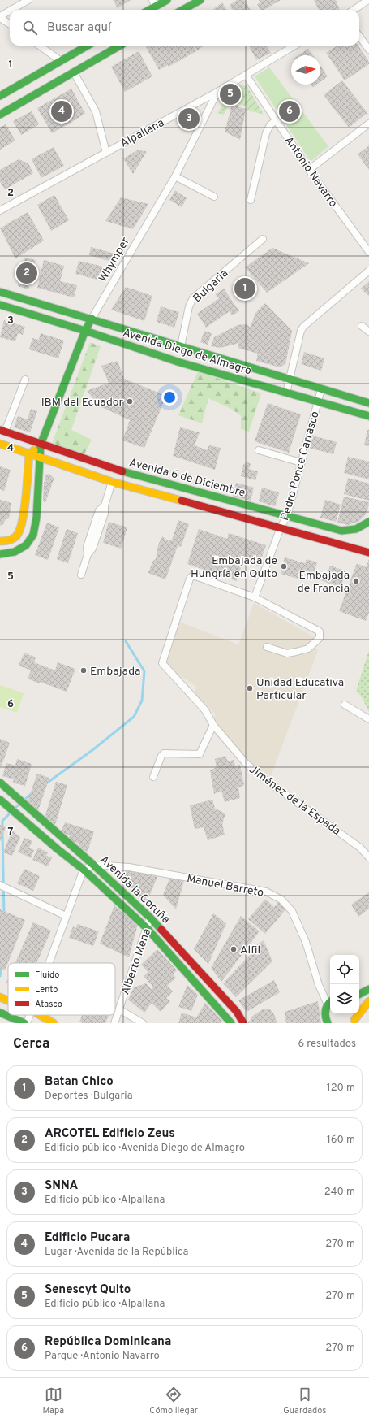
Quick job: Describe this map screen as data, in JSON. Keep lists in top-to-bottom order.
{
  "streets": {
    "main road": [
      "Whymper",
      "Avenida Diego de Almagro",
      "Avenida 6 de Diciembre",
      "Avenida la Coruña"
    ],
    "street": [
      "Alpallana",
      "Antonio Navarro",
      "Bulgaria",
      "Pedro Ponce Carrasco",
      "Jiménez de la Espada",
      "Manuel Barreto",
      "Alberto Mena"
    ]
  },
  "crossings": [
    ["Alpallana", "Antonio Navarro"],
    ["Alpallana", "Whymper"],
    ["Whymper", "Avenida Diego de Almagro"],
    ["Whymper", "Avenida 6 de Diciembre"],
    ["Bulgaria", "Avenida Diego de Almagro"],
    ["Avenida Diego de Almagro", "Pedro Ponce Carrasco"],
    ["Pedro Ponce Carrasco", "Avenida 6 de Diciembre"],
    ["Pedro Ponce Carrasco", "Jiménez de la Espada"],
    ["Manuel Barreto", "Avenida la Coruña"],
    ["Avenida la Coruña", "Alberto Mena"]
  ],
  "places": [
    "IBM del Ecuador",
    "Embajada de Hungría en Quito",
    "Embajada de Francia",
    "Embajada",
    "Unidad Educativa Particular",
    "Alfil"
  ],
  "legend": ["Fluido", "Lento", "Atasco"],
  "north": "right",
  "page": {
    "search": "Buscar aquí",
    "pins": [
      "5",
      "4",
      "6",
      "3",
      "2",
      "1"
    ],
    "heading": ["Cerca", "6 resultados"],
    "list": [
      {
        "mark": "1",
        "name": "Batan Chico",
        "note": "Deportes · Bulgaria",
        "value": "120 m"
      },
      {
        "mark": "2",
        "name": "ARCOTEL Edificio Zeus",
        "note": "Edificio público · Avenida Diego de Almagro",
        "value": "160 m"
      },
      {
        "mark": "3",
        "name": "SNNA",
        "note": "Edificio público · Alpallana",
        "value": "240 m"
      },
      {
        "mark": "4",
        "name": "Edificio Pucara",
        "note": "Lugar · Avenida de la República",
        "value": "270 m"
      },
      {
        "mark": "5",
        "name": "Senescyt Quito",
        "note": "Edificio público · Alpallana",
        "value": "270 m"
      },
      {
        "mark": "6",
        "name": "República Dominicana",
        "note": "Parque · Antonio Navarro",
        "value": "270 m"
      }
    ],
    "nav": ["Mapa", "Cómo llegar", "Guardados"]
  },
  "grid": {
    "rows": [
      "1",
      "2",
      "3",
      "4",
      "5",
      "6",
      "7"
    ]
  }
}
